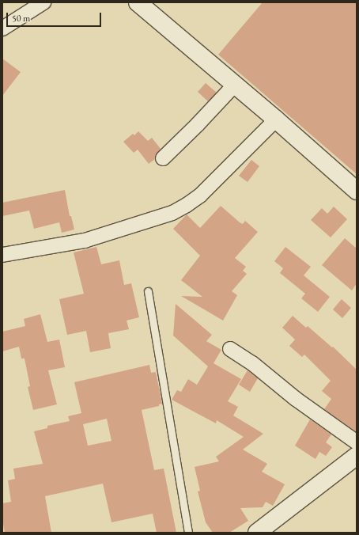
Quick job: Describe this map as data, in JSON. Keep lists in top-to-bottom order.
{
  "scale_bar": "50 m"
}
